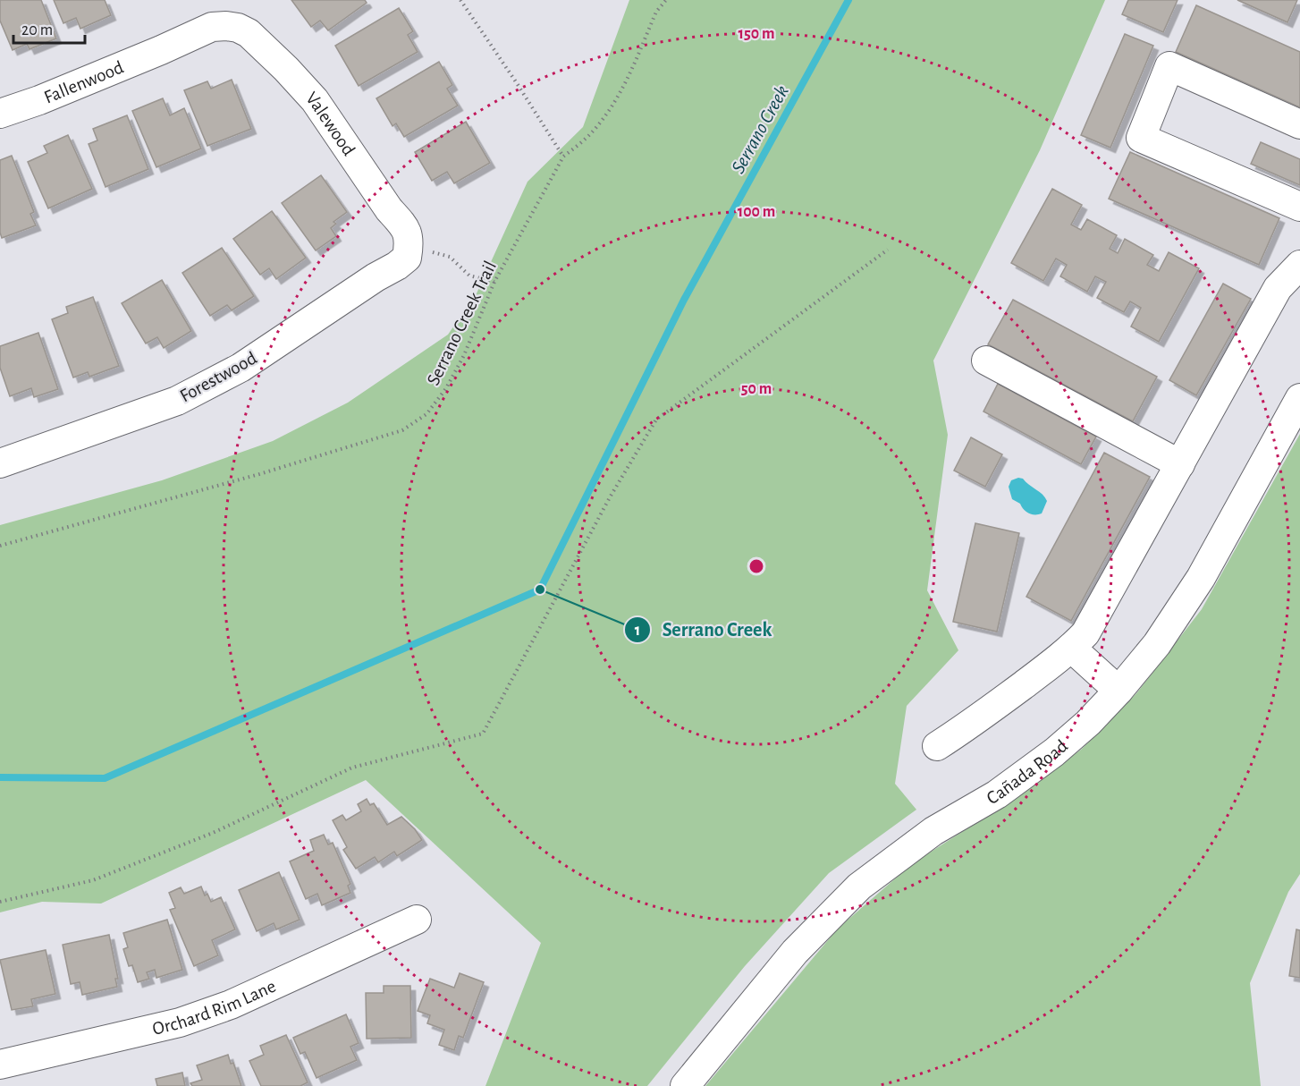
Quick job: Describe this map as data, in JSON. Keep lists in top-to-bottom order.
{
  "streets": {
    "street": [
      "Fallenwood",
      "Valewood",
      "Forestwood",
      "Cañada Road",
      "Orchard Rim Lane"
    ],
    "path": ["Serrano Creek Trail"]
  },
  "crossings": [
    ["Fallenwood", "Valewood"],
    ["Valewood", "Forestwood"]
  ],
  "water": ["Serrano Creek"],
  "places": ["Serrano Creek"],
  "scale_bar": "20 m",
  "rings": ["150 m", "100 m", "50 m"]
}
